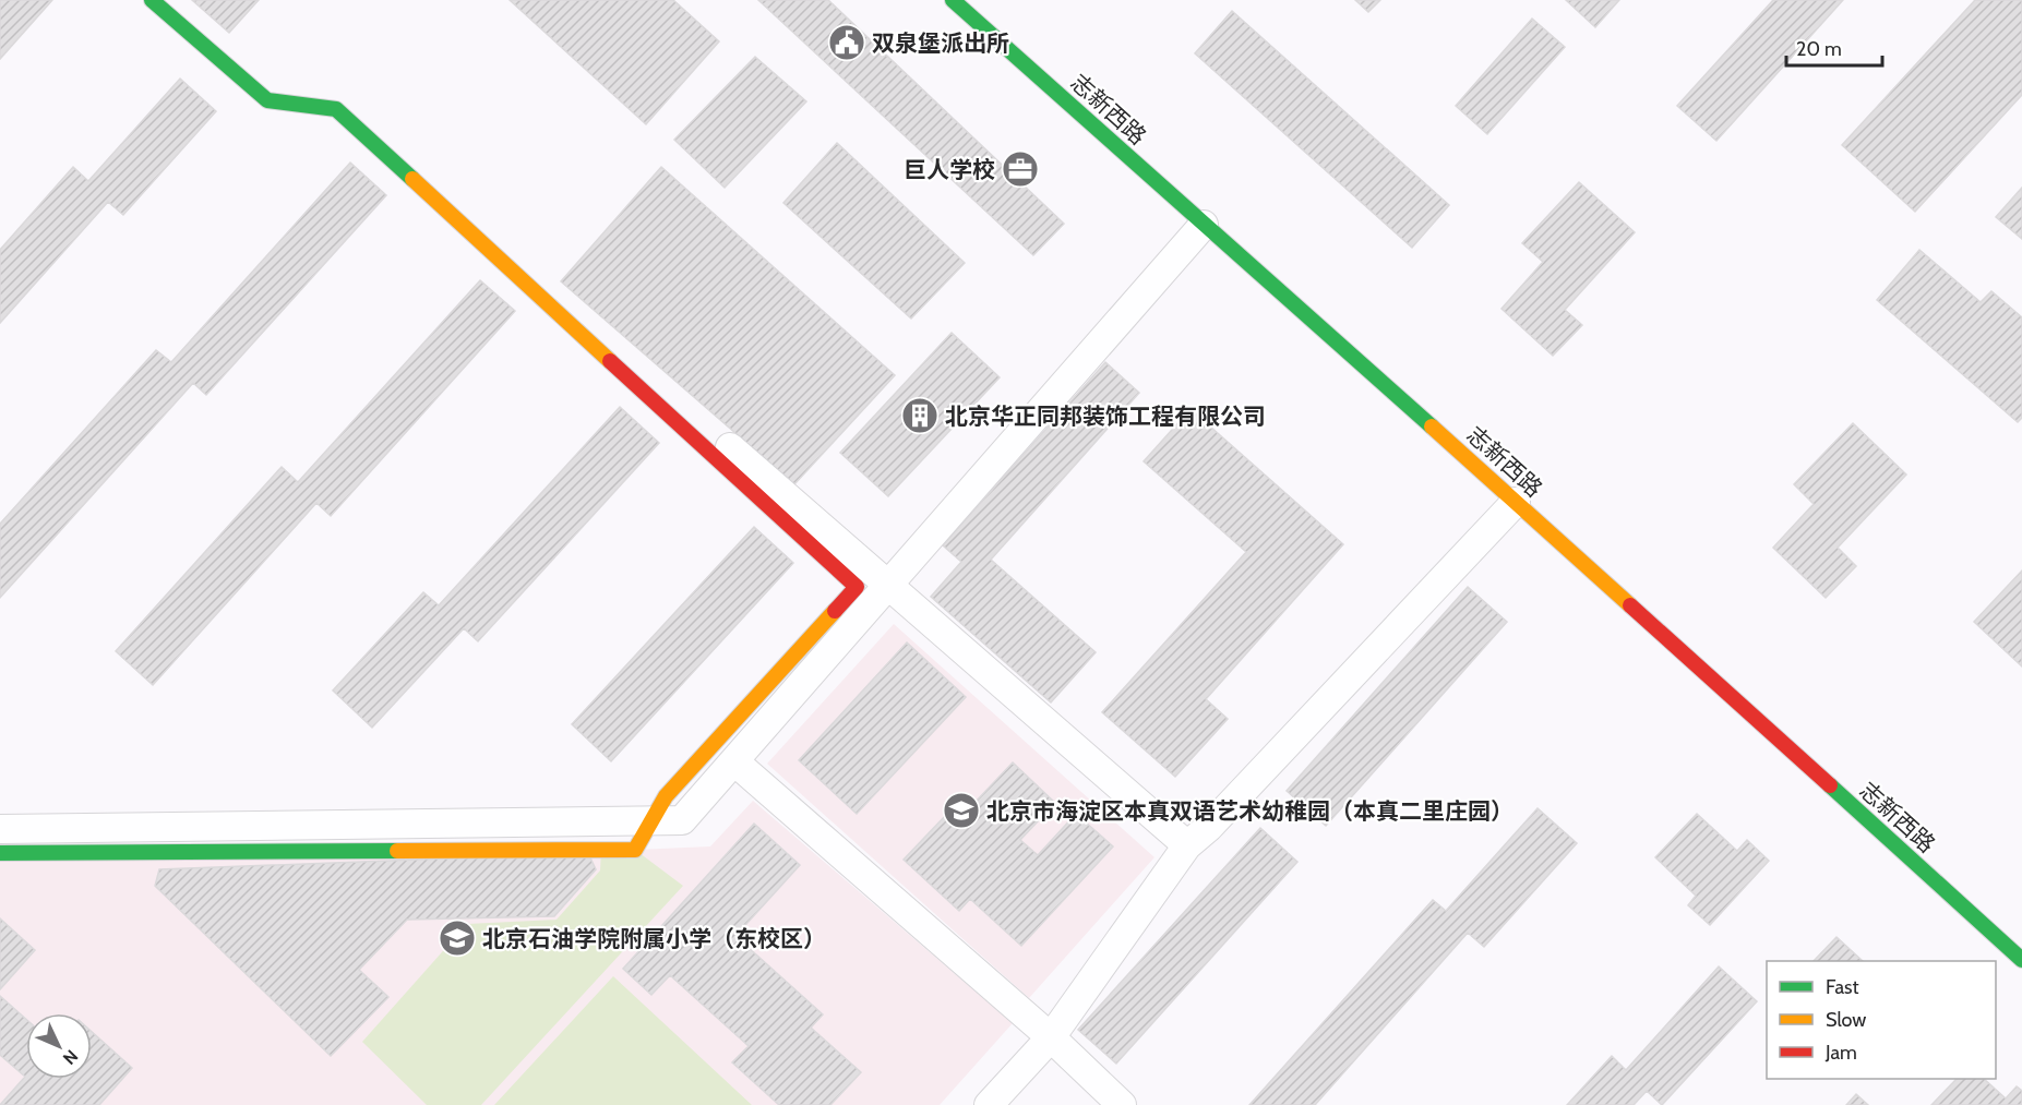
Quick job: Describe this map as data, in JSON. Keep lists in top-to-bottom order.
{
  "streets": {
    "street": ["志新西路"]
  },
  "places": {
    "public building": ["双泉堡派出所"],
    "office": ["巨人学校"],
    "building": ["北京华正同邦装饰工程有限公司"],
    "school or university": ["北京市海淀区本真双语艺术幼稚园（本真二里庄园）", "北京石油学院附属小学（东校区）"]
  },
  "legend": ["Fast", "Slow", "Jam"],
  "scale_bar": "20 m",
  "north": "bottom right"
}
